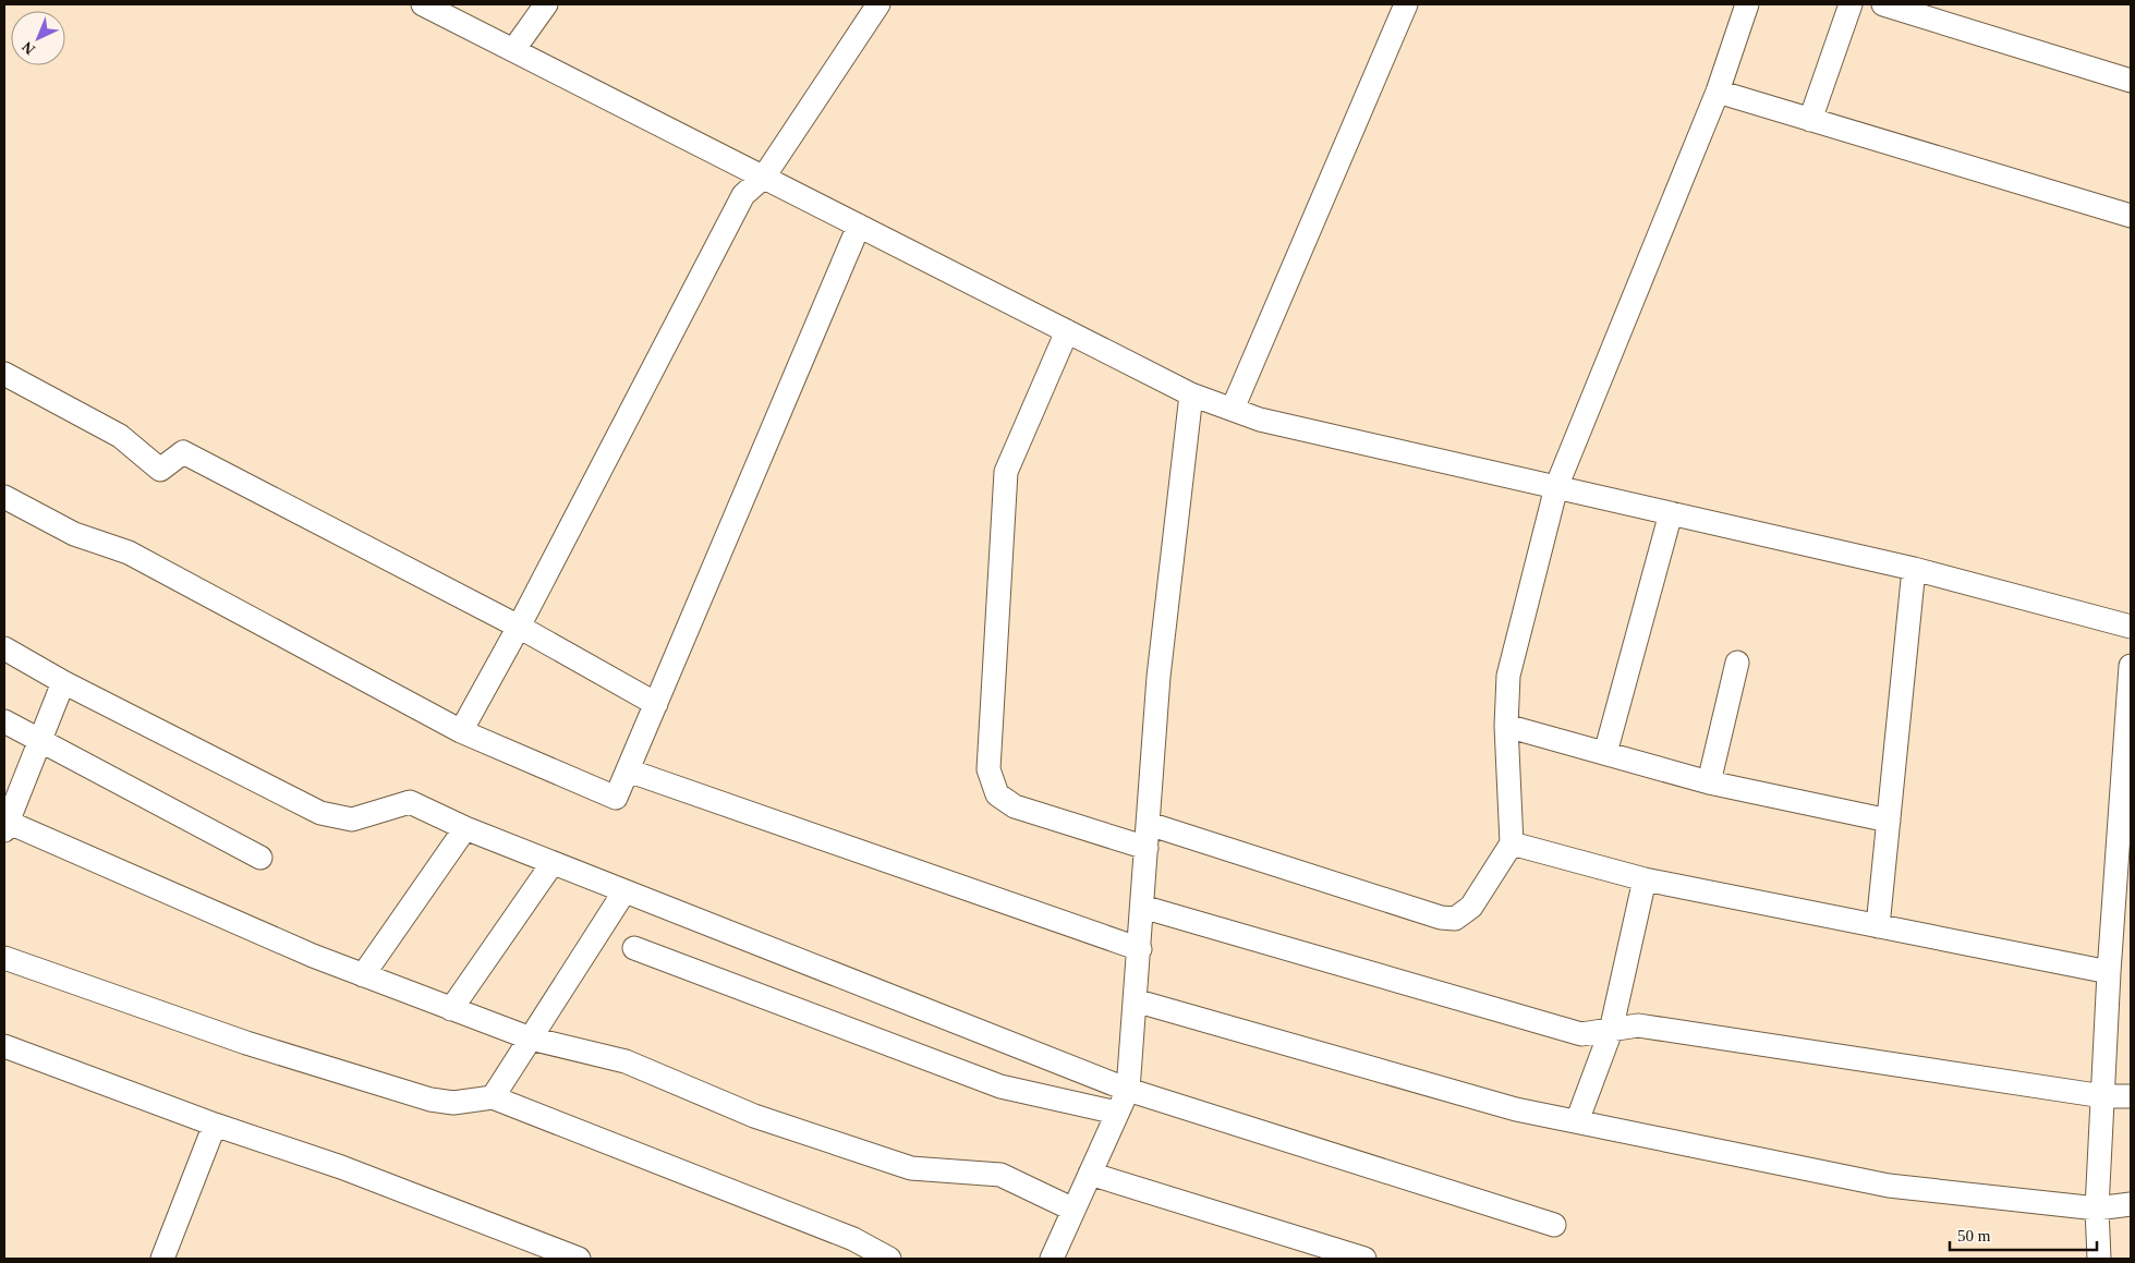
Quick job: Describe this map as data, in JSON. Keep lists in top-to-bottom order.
{
  "scale_bar": "50 m",
  "north": "bottom left"
}
